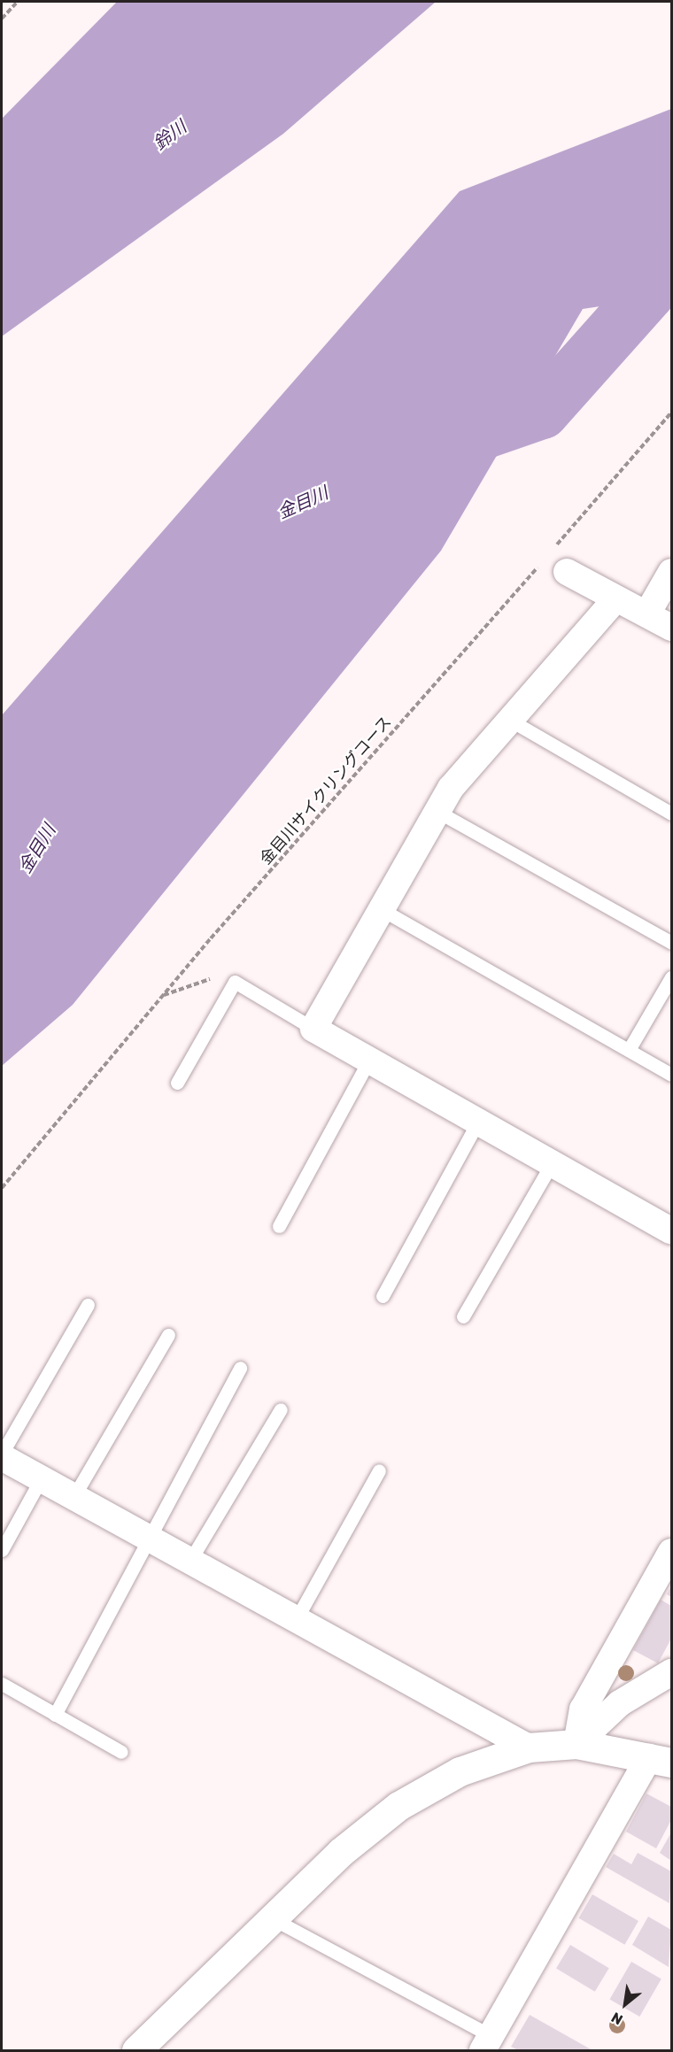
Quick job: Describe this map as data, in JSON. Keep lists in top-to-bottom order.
{
  "streets": {
    "path": ["金目川サイクリングコース"]
  },
  "water": ["鈴川", "金目川"],
  "north": "bottom left"
}
